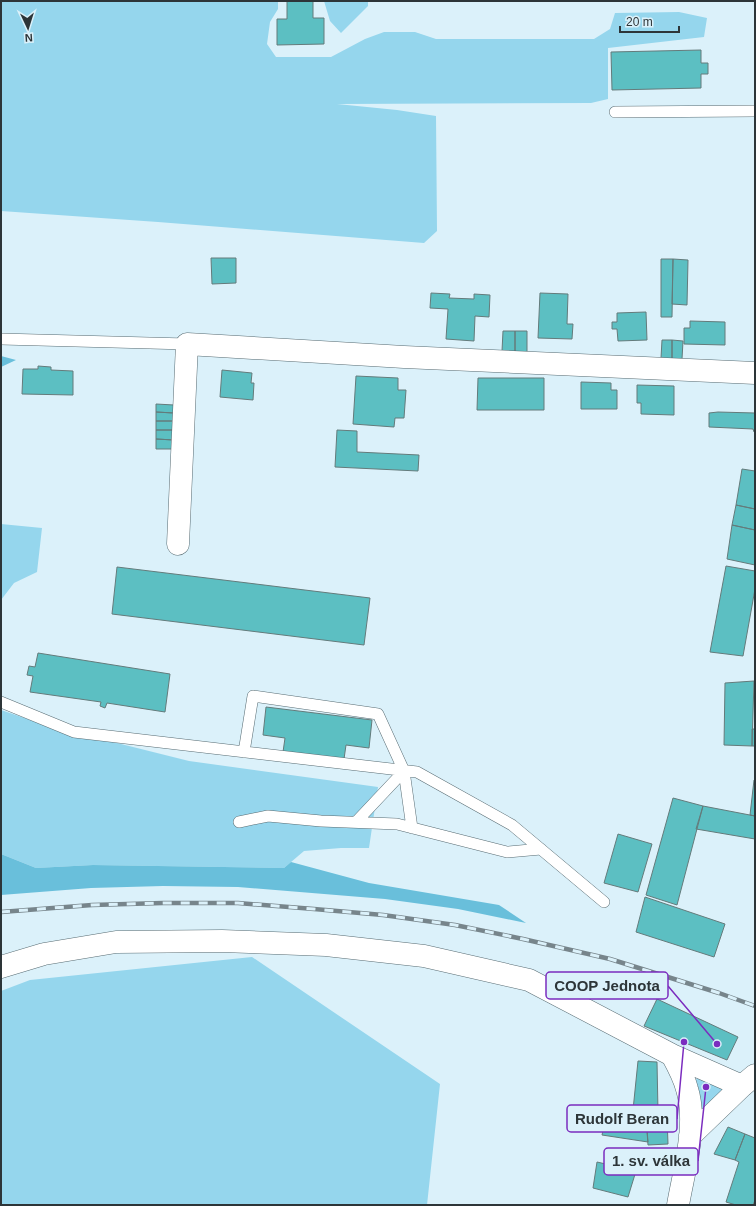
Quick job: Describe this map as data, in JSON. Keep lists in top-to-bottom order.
{
  "places": ["Rudolf Beran", "COOP Jednota", "1. sv. válka"],
  "scale_bar": "20 m",
  "north": "bottom"
}
